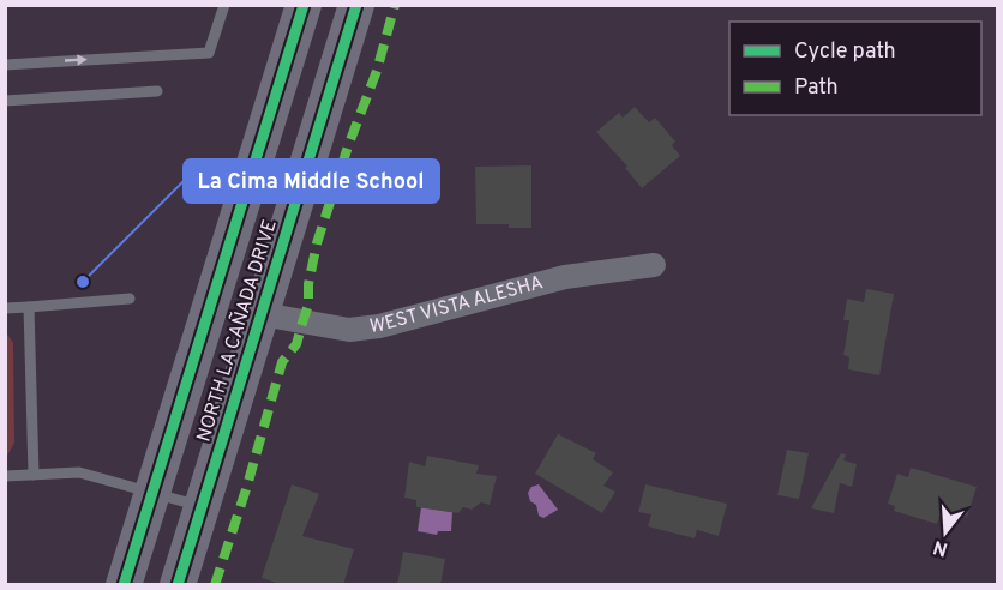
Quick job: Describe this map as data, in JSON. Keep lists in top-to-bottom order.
{
  "streets": {
    "main road": ["NORTH LA CAÑADA DRIVE"],
    "street": ["WEST VISTA ALESHA"]
  },
  "crossings": [
    ["WEST VISTA ALESHA", "NORTH LA CAÑADA DRIVE"]
  ],
  "places": ["La Cima Middle School"],
  "legend": ["Cycle path", "Path"],
  "north": "bottom"
}
